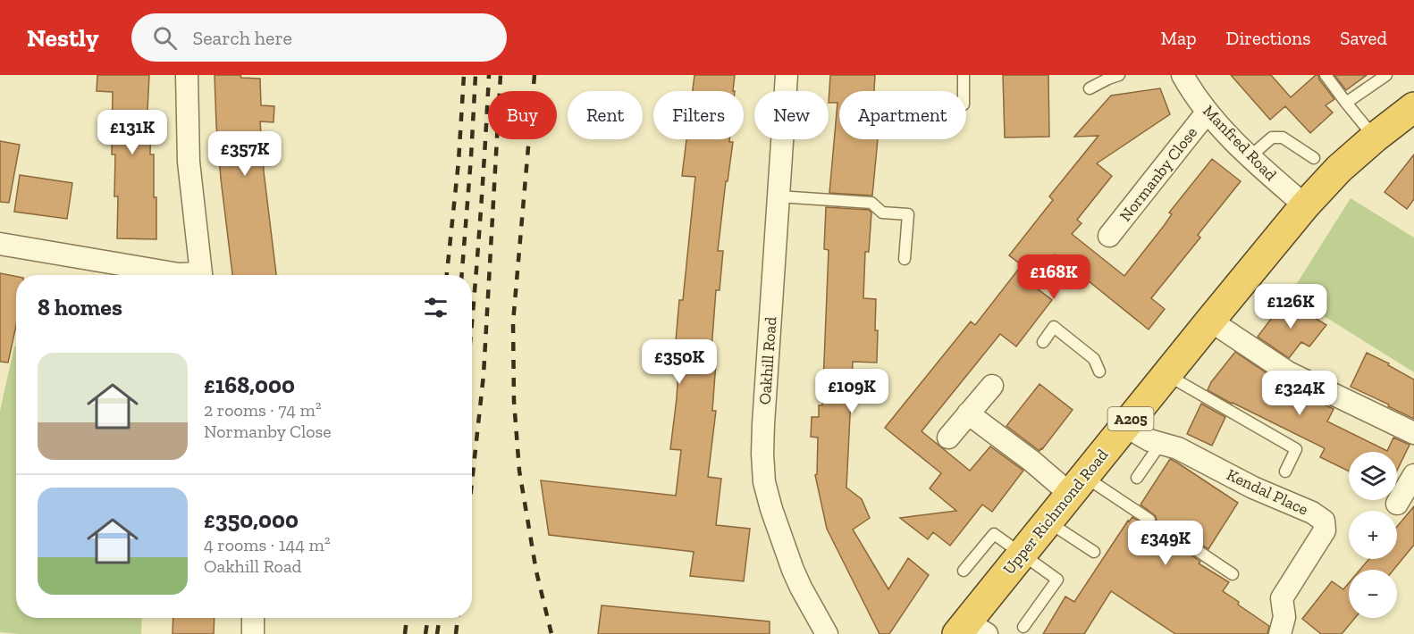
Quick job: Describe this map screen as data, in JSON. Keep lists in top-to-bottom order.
{
  "streets": {
    "highway": ["A205", "Upper Richmond Road"],
    "street": [
      "Manfred Road",
      "Normanby Close",
      "Oakhill Road",
      "Kendal Place"
    ]
  },
  "crossings": [
    ["Manfred Road", "Normanby Close"],
    ["Manfred Road", "Upper Richmond Road"],
    ["Kendal Place", "Upper Richmond Road"]
  ],
  "page": {
    "header": "Nestly",
    "search": "Search here",
    "nav": ["Map", "Directions", "Saved"],
    "chip": [
      "Buy",
      "Rent",
      "Filters",
      "New",
      "Apartment"
    ],
    "price": [
      "£131K",
      "£357K",
      "£168K",
      "£126K",
      "£350K",
      "£109K",
      "£324K",
      "£349K"
    ],
    "heading": "8 homes",
    "list": [
      {
        "name": "£168,000",
        "note": "2 rooms · 74 m² · Normanby Close"
      },
      {
        "name": "£350,000",
        "note": "4 rooms · 144 m² · Oakhill Road"
      }
    ],
    "map_buttons": ["+", "−"]
  }
}
